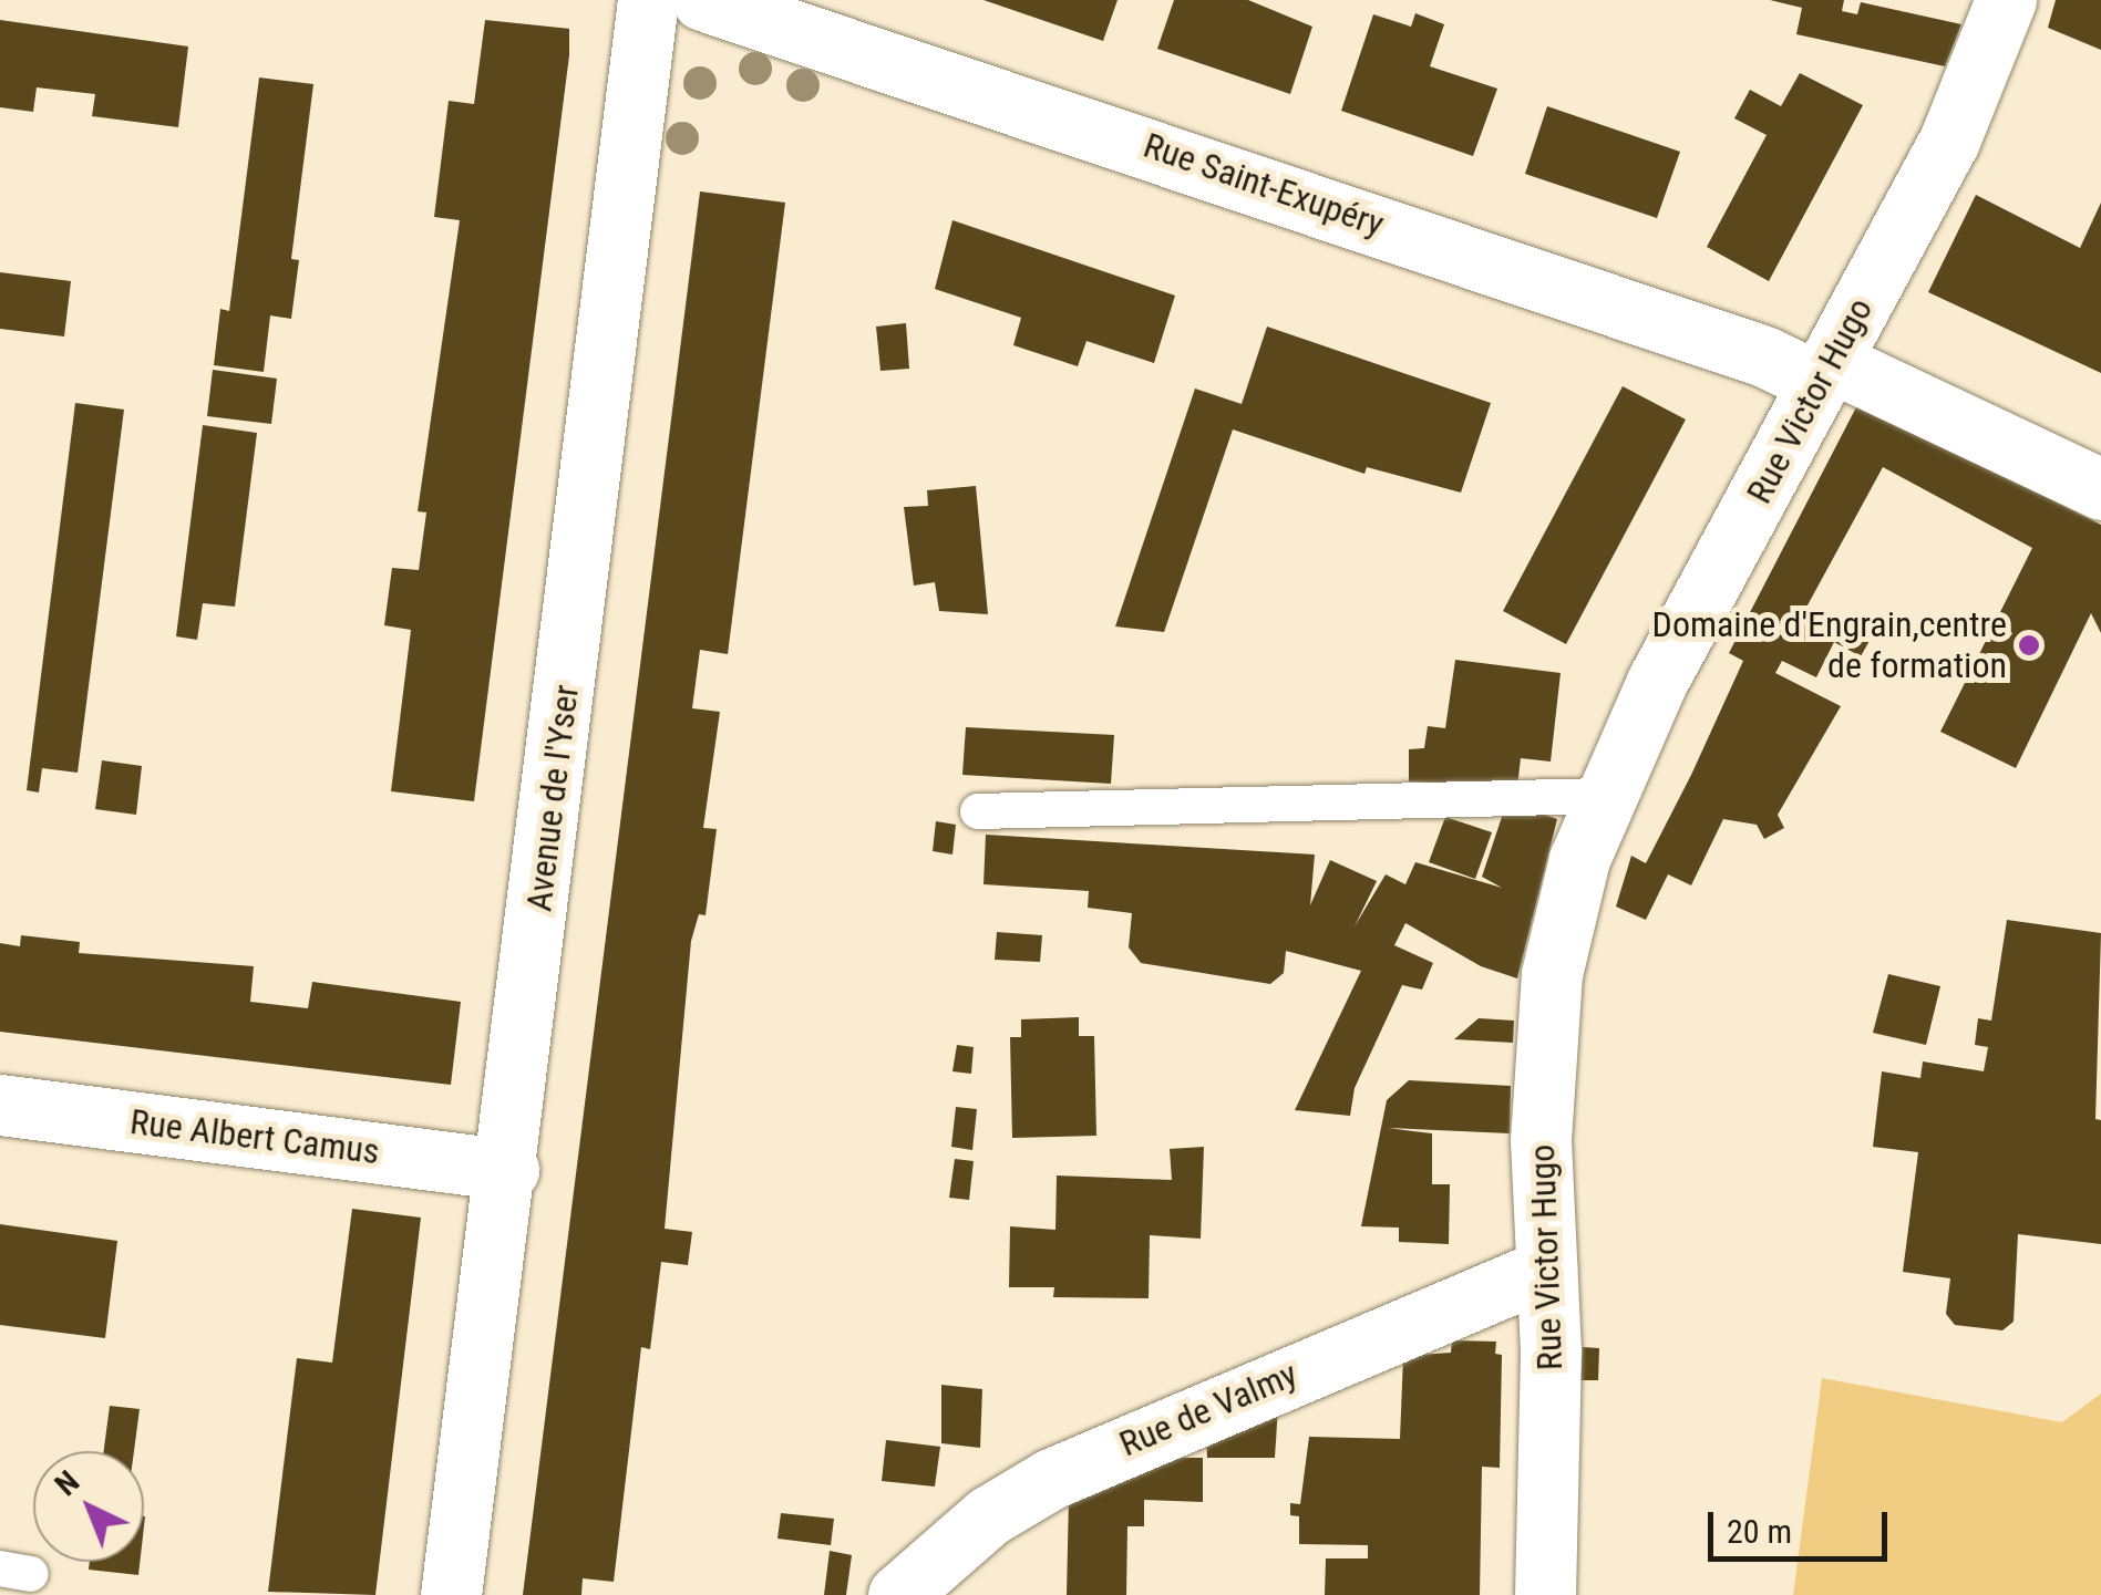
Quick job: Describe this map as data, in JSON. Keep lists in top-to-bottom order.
{
  "streets": {
    "street": [
      "Rue Saint-Exupéry",
      "Rue Victor Hugo",
      "Avenue de l'Yser",
      "Rue Albert Camus",
      "Rue de Valmy"
    ]
  },
  "crossings": [
    ["Rue Saint-Exupéry", "Rue Victor Hugo"],
    ["Rue Victor Hugo", "Rue de Valmy"],
    ["Avenue de l'Yser", "Rue Albert Camus"]
  ],
  "places": ["Domaine d'Engrain,centre de formation"],
  "scale_bar": "20 m",
  "north": "top left"
}
